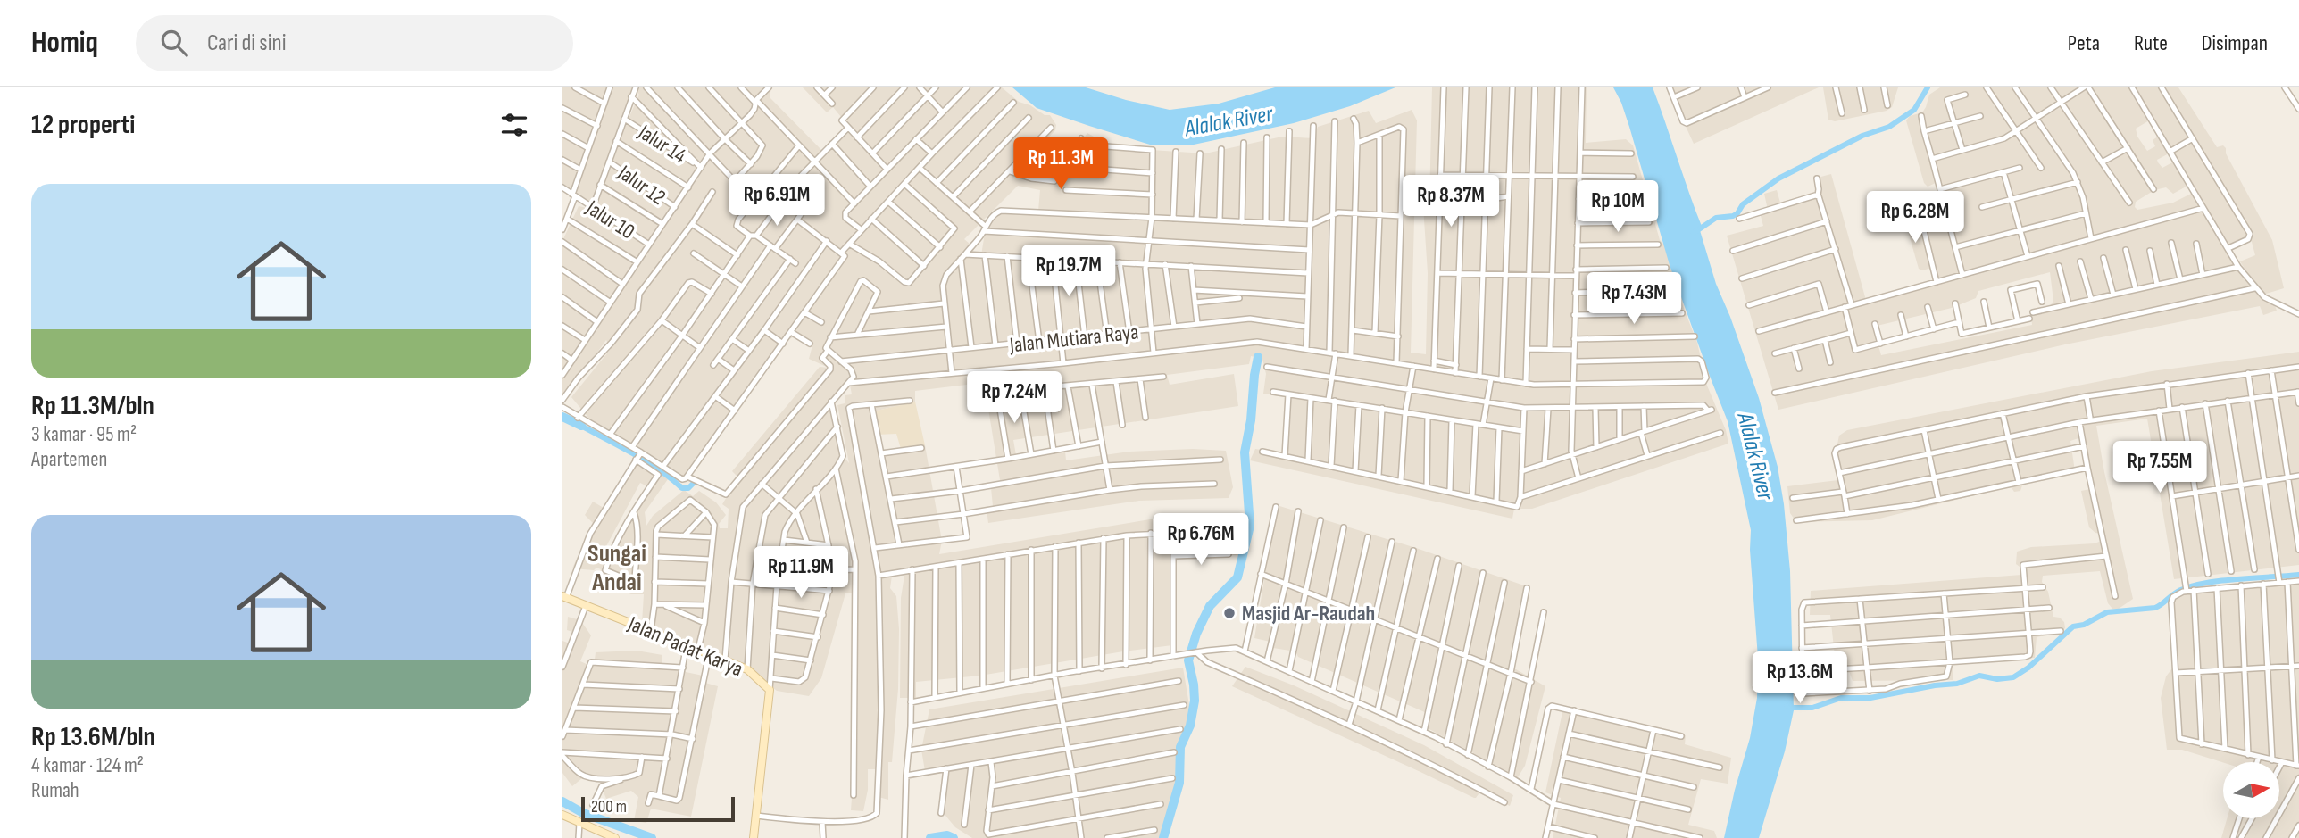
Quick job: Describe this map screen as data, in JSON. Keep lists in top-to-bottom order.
{
  "streets": {
    "street": [
      "Jalur 14",
      "Jalur 12",
      "Jalur 10",
      "Jalan Mutiara Raya",
      "Jalan Padat Karya"
    ]
  },
  "districts": ["Sungai Andai"],
  "water": ["Alalak River"],
  "places": ["Masjid Ar-Raudah"],
  "scale_bar": "200 m",
  "north": "right",
  "page": {
    "header": "Homiq",
    "search": "Cari di sini",
    "nav": ["Peta", "Rute", "Disimpan"],
    "heading": "12 properti",
    "price": [
      "Rp 11.3M",
      "Rp 6.91M",
      "Rp 8.37M",
      "Rp 10M",
      "Rp 6.28M",
      "Rp 19.7M",
      "Rp 7.43M",
      "Rp 7.24M",
      "Rp 7.55M",
      "Rp 6.76M",
      "Rp 11.9M",
      "Rp 13.6M"
    ],
    "list": [
      {
        "name": "Rp 11.3M/bln",
        "note": "3 kamar · 95 m² · Apartemen"
      },
      {
        "name": "Rp 13.6M/bln",
        "note": "4 kamar · 124 m² · Rumah"
      }
    ],
    "scale": "200 m"
  }
}
